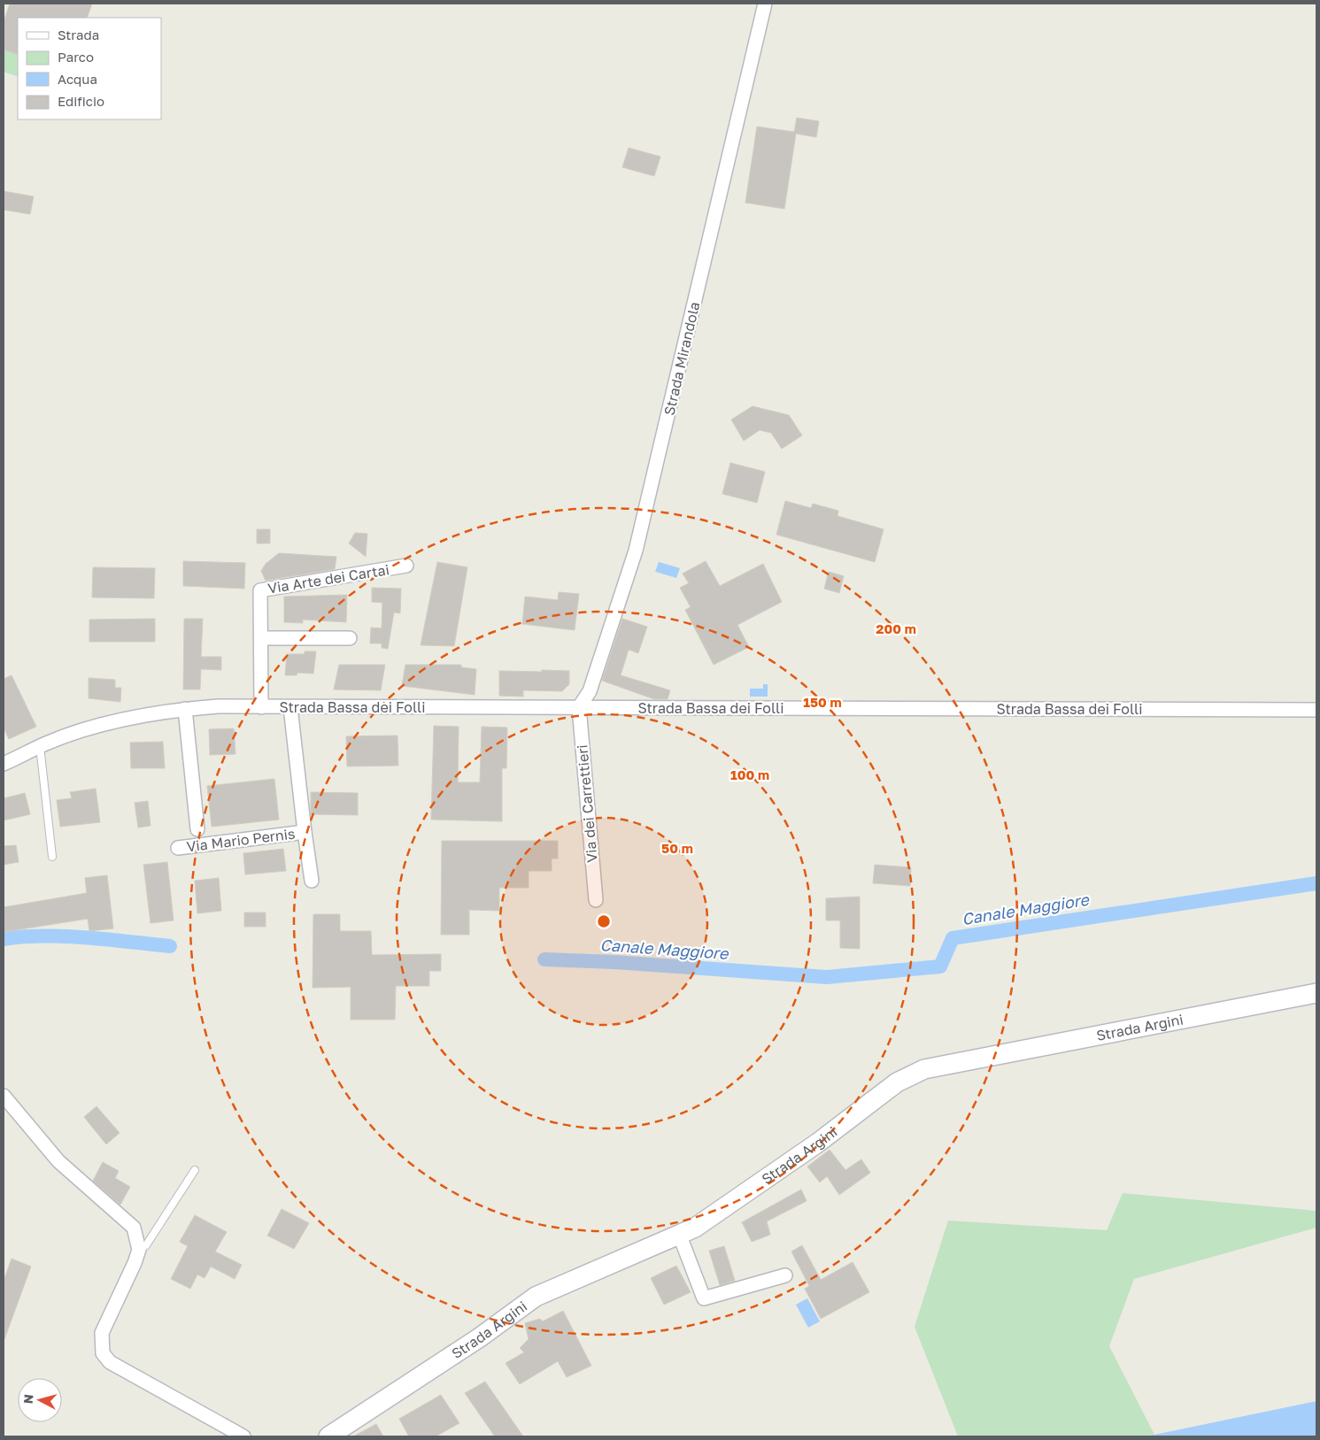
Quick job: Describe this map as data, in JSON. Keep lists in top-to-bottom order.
{
  "streets": {
    "main road": ["Strada Argini"],
    "street": [
      "Strada Mirandola",
      "Via Arte dei Cartai",
      "Strada Bassa dei Folli",
      "Via dei Carrettieri",
      "Via Mario Pernis"
    ]
  },
  "crossings": [
    ["Strada Mirandola", "Strada Bassa dei Folli"],
    ["Strada Mirandola", "Via dei Carrettieri"],
    ["Via Arte dei Cartai", "Strada Bassa dei Folli"],
    ["Strada Bassa dei Folli", "Via dei Carrettieri"],
    ["Strada Bassa dei Folli", "Via Mario Pernis"]
  ],
  "water": ["Canale Maggiore"],
  "legend": [
    "Strada",
    "Parco",
    "Acqua",
    "Edificio"
  ],
  "north": "left",
  "rings": [
    "200 m",
    "150 m",
    "100 m",
    "50 m"
  ]
}
